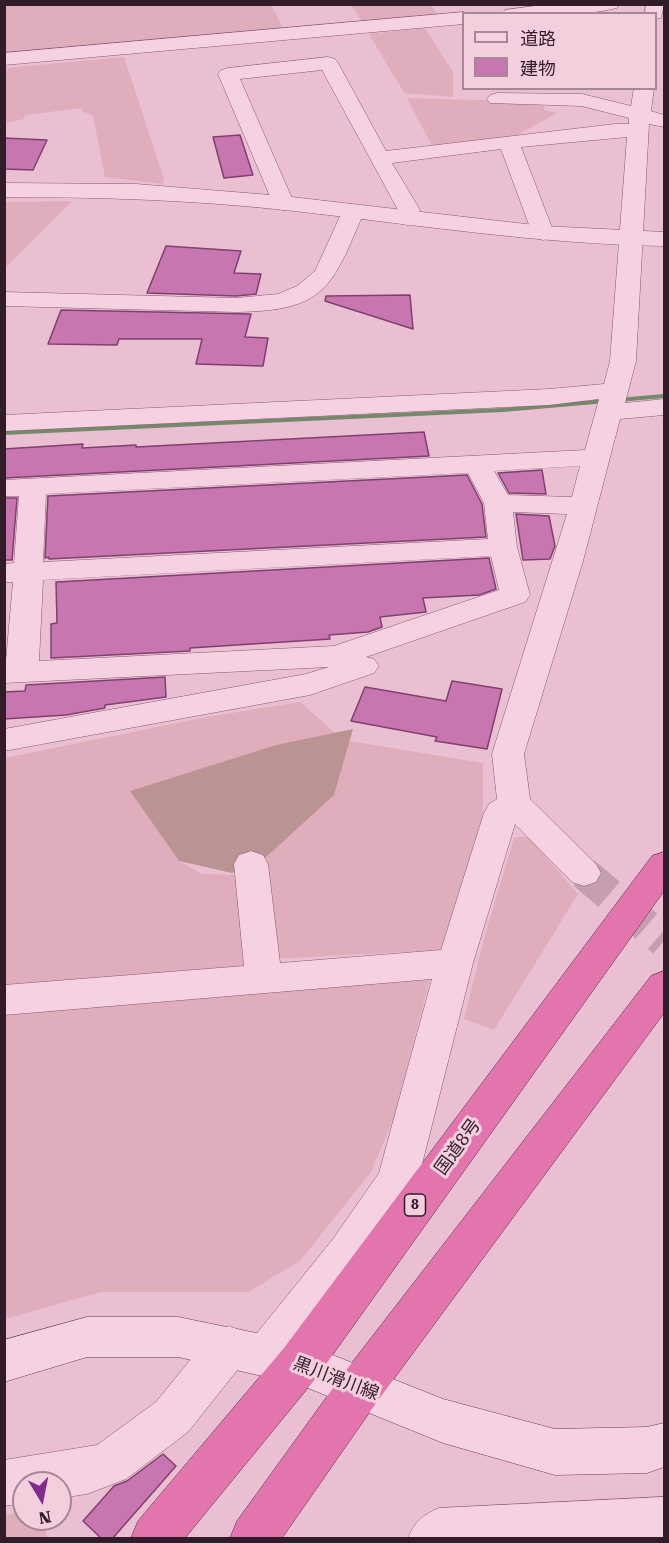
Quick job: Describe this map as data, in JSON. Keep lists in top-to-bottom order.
{
  "streets": {
    "highway": ["国道8号", "8"],
    "street": ["黒川滑川線"]
  },
  "crossings": [
    ["国道8号", "黒川滑川線"]
  ],
  "legend": ["道路", "建物"],
  "north": "bottom"
}
